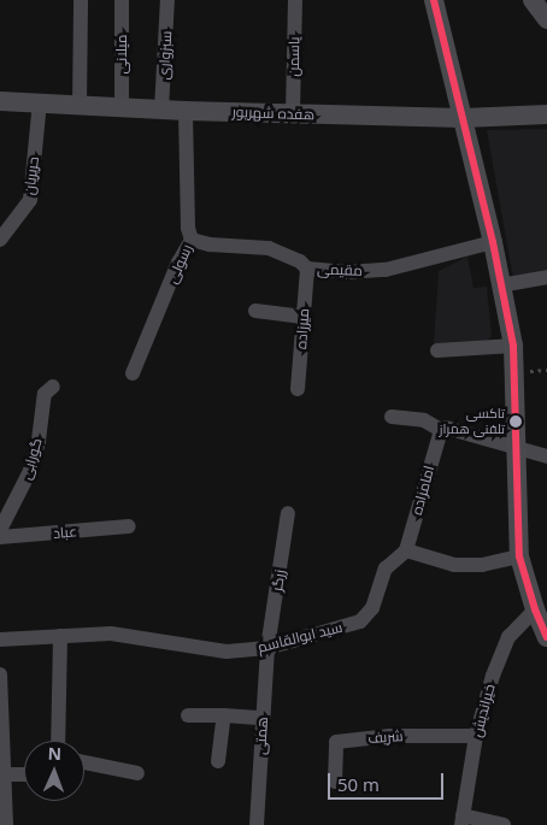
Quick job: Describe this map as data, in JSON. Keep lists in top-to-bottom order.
{
  "streets": {
    "main road": ["هفده شهریور"],
    "street": [
      "میلانی",
      "سبزواری",
      "یاسمن",
      "حریریان",
      "رسولی",
      "مقیمی",
      "میرزاده",
      "گورابی",
      "امامزاده",
      "عباد",
      "زرگر",
      "سید ابوالقاسم",
      "خیراندیش",
      "همتی",
      "شریف"
    ]
  },
  "crossings": [
    ["میلانی", "هفده شهریور"],
    ["سبزواری", "هفده شهریور"],
    ["یاسمن", "هفده شهریور"],
    ["هفده شهریور", "حریریان"],
    ["هفده شهریور", "رسولی"],
    ["رسولی", "مقیمی"],
    ["مقیمی", "میرزاده"],
    ["امامزاده", "سید ابوالقاسم"],
    ["زرگر", "سید ابوالقاسم"],
    ["زرگر", "همتی"],
    ["سید ابوالقاسم", "همتی"],
    ["خیراندیش", "شریف"]
  ],
  "places": ["تاکسی تلفنی همراز"],
  "scale_bar": "50 m",
  "north": "top"
}
